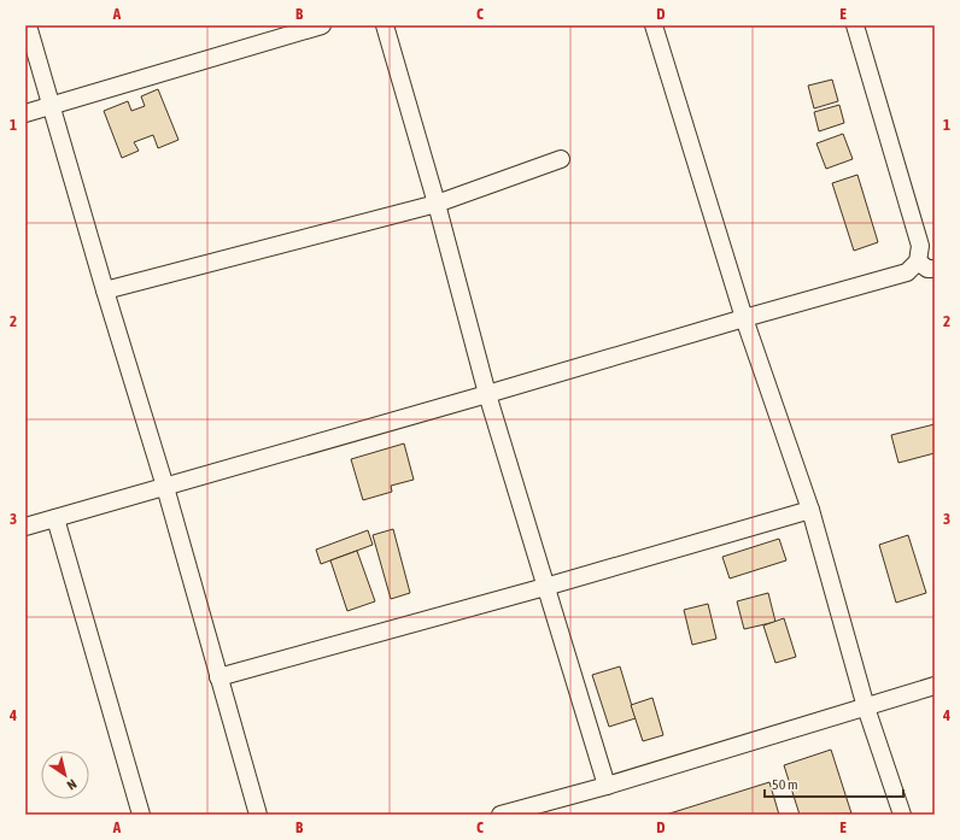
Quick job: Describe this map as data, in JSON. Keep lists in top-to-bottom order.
{
  "scale_bar": "50 m",
  "north": "bottom right",
  "grid": {
    "columns": [
      "A",
      "B",
      "C",
      "D",
      "E"
    ],
    "rows": [
      "1",
      "2",
      "3",
      "4"
    ]
  }
}
